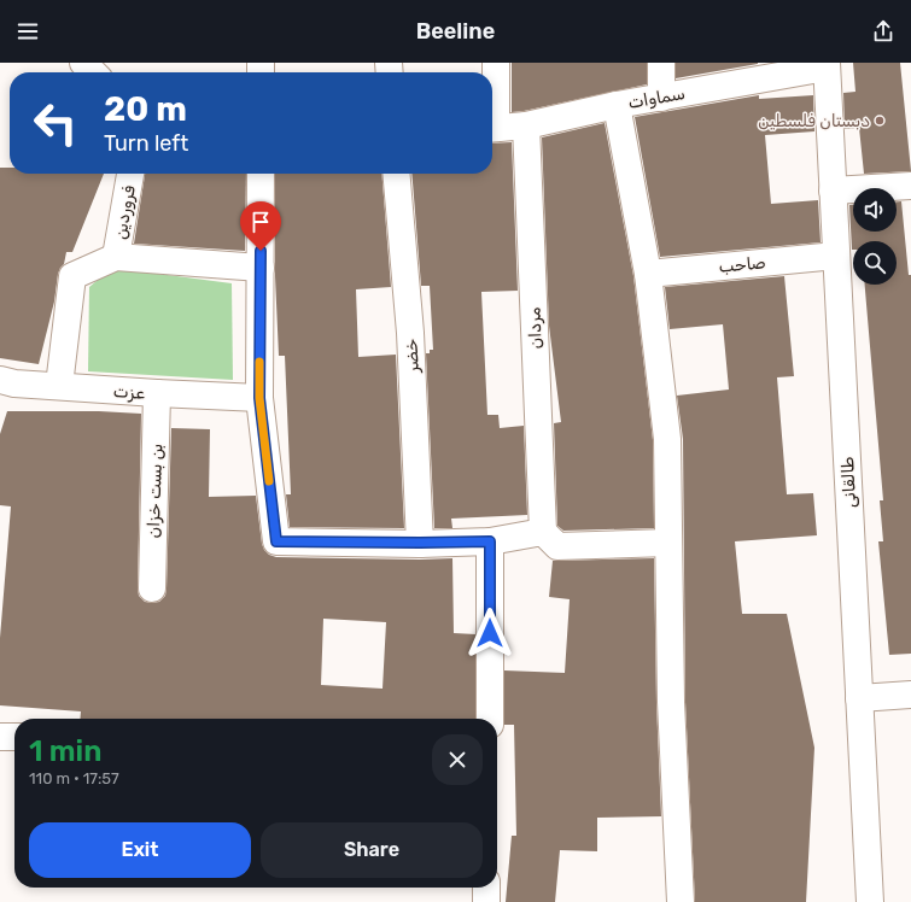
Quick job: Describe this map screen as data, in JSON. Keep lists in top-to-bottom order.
{
  "streets": {
    "street": [
      "سماوات",
      "فروردین",
      "صاحب",
      "مردان",
      "خضر",
      "عزت",
      "طالقانی",
      "بن بست خزان"
    ]
  },
  "crossings": [
    ["سماوات", "مردان"],
    ["سماوات", "طالقانی"],
    ["صاحب", "طالقانی"],
    ["عزت", "بن بست خزان"]
  ],
  "places": ["دبستان فلسطین"],
  "page": {
    "header": "Beeline",
    "turn": ["20 m", "Turn left"],
    "heading": ["1 min", "110 m · 17:57"],
    "buttons": ["Exit", "Share"]
  }
}
